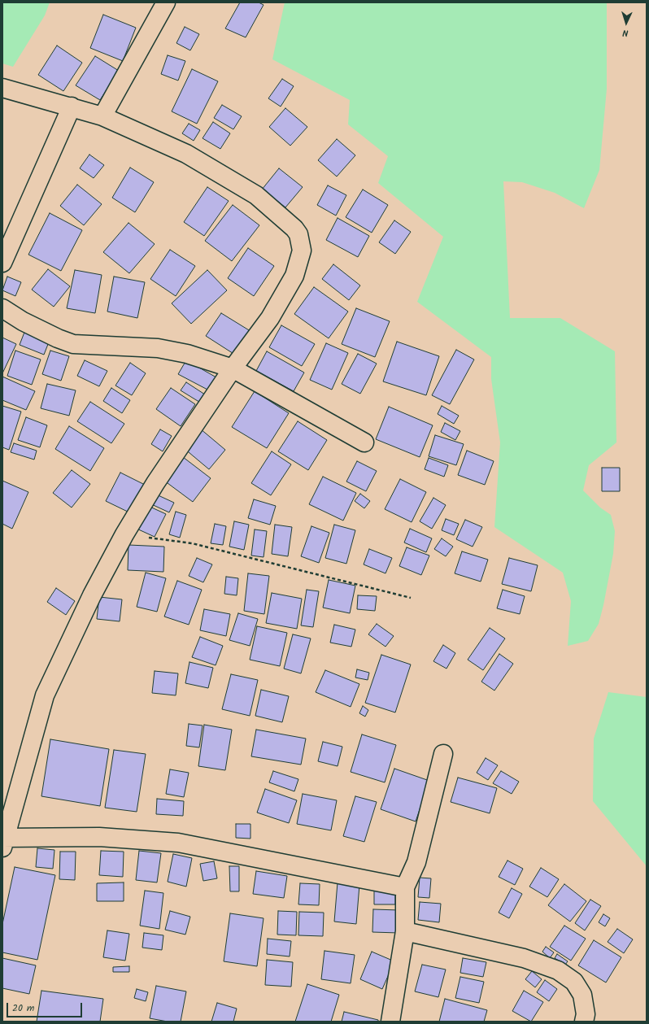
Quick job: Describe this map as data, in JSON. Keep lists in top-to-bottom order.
{
  "scale_bar": "20 m",
  "north": "bottom"
}
